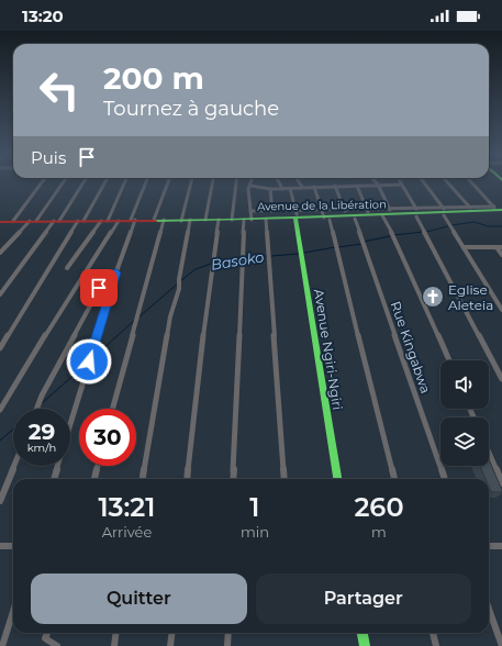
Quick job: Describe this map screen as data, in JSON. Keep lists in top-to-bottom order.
{
  "streets": {
    "main road": ["Avenue de la Libération", "Avenue Ngiri-Ngiri"],
    "street": ["Rue Kingabwa"]
  },
  "crossings": [
    ["Avenue de la Libération", "Rue Kingabwa"],
    ["Avenue de la Libération", "Avenue Ngiri-Ngiri"]
  ],
  "water": ["Basoko"],
  "places": {
    "church": ["Eglise Aleteia"]
  },
  "page": {
    "status": "13:20",
    "turn": ["200 m", "Tournez à gauche"],
    "then": "Puis",
    "speed": "29 km/h",
    "limit": "30",
    "eta": [
      "13:21",
      "Arrivée",
      "1",
      "min",
      "260",
      "m"
    ],
    "buttons": ["Quitter", "Partager"]
  }
}
